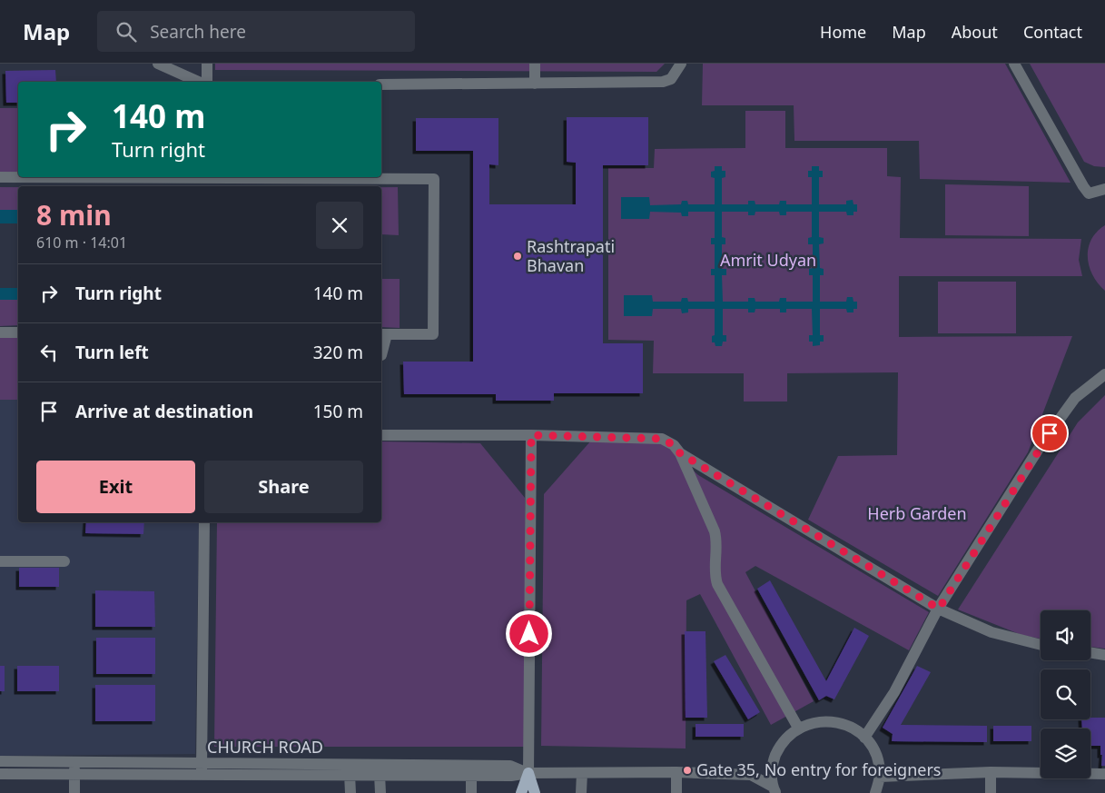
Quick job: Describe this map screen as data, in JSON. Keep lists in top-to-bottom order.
{
  "streets": {
    "street": ["CHURCH ROAD"]
  },
  "parks": ["Amrit Udyan", "Herb Garden"],
  "places": ["Rashtrapati Bhavan", "Gate 35, No entry for foreigners"],
  "page": {
    "header": "Map",
    "search": "Search here",
    "nav": [
      "Home",
      "Map",
      "About",
      "Contact"
    ],
    "turn": ["140 m", "Turn right"],
    "heading": ["8 min", "610 m · 14:01"],
    "list": [
      {
        "name": "Turn right",
        "value": "140 m"
      },
      {
        "name": "Turn left",
        "value": "320 m"
      },
      {
        "name": "Arrive at destination",
        "value": "150 m"
      }
    ],
    "buttons": ["Exit", "Share"]
  }
}
